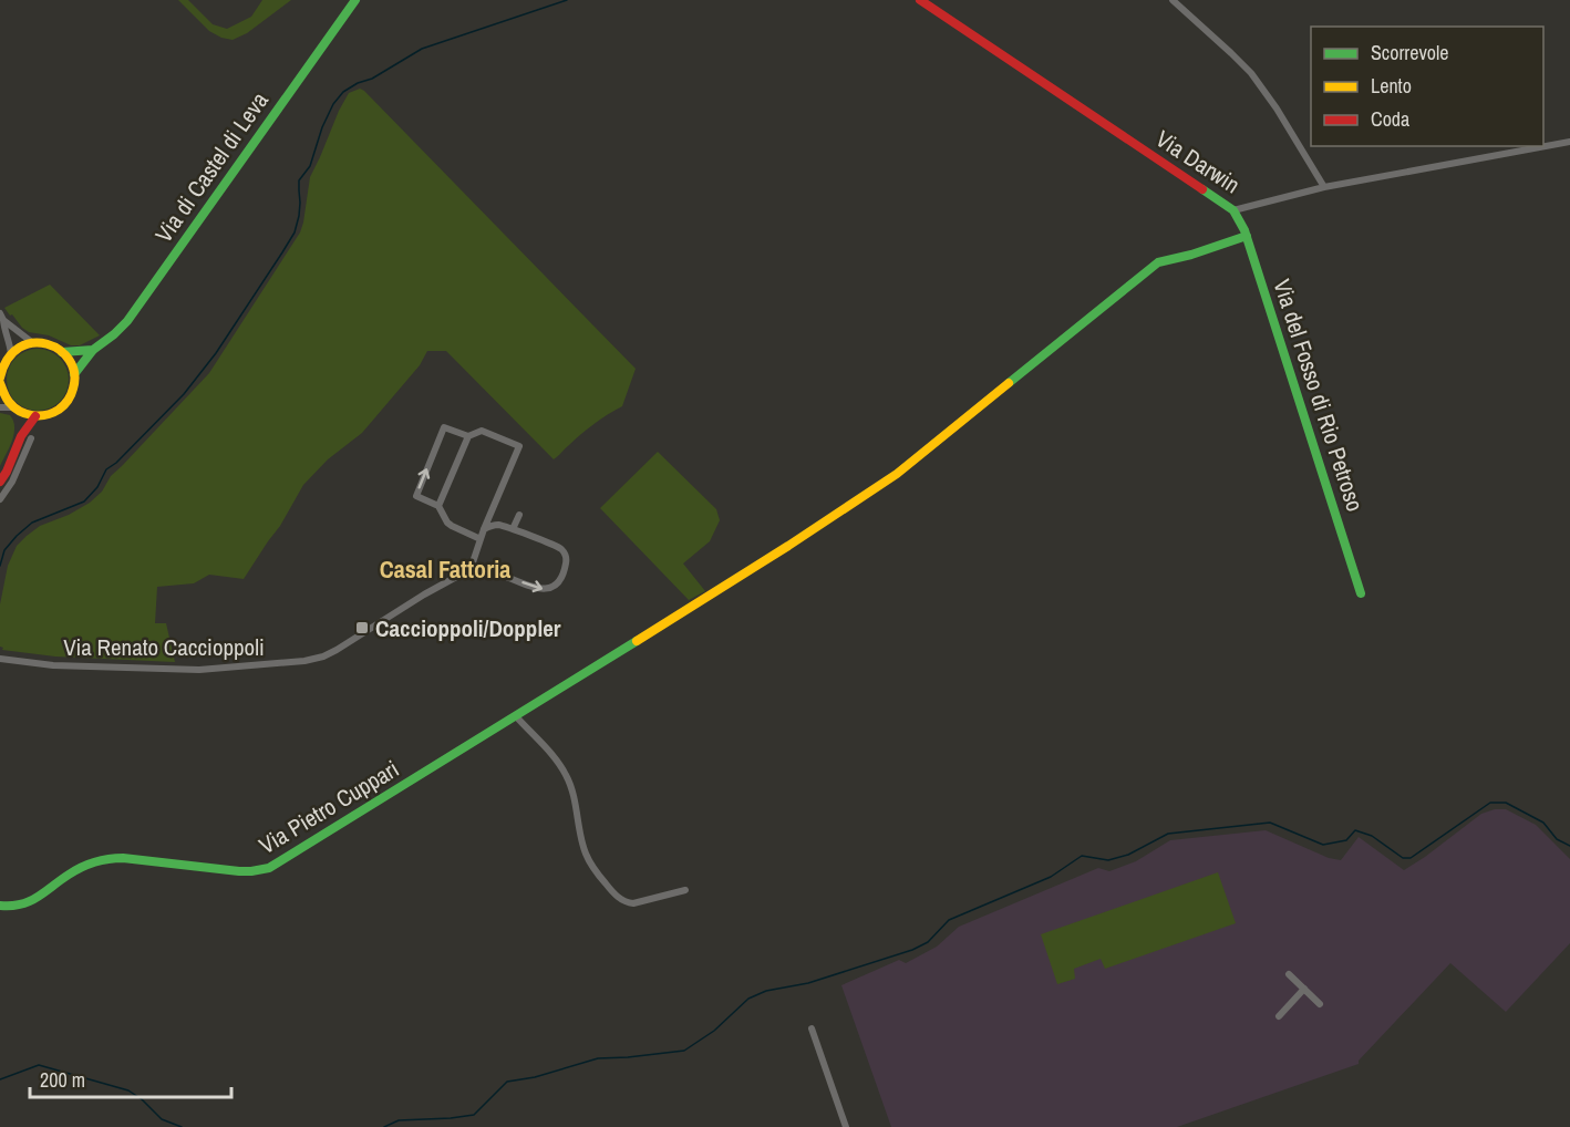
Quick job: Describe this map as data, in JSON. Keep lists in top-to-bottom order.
{
  "streets": {
    "street": [
      "Via Darwin",
      "Via di Castel di Leva",
      "Via del Fosso di Rio Petroso",
      "Via Renato Caccioppoli",
      "Via Pietro Cuppari"
    ]
  },
  "crossings": [
    ["Via Darwin", "Via del Fosso di Rio Petroso"],
    ["Via del Fosso di Rio Petroso", "Via Pietro Cuppari"]
  ],
  "districts": ["Casal Fattoria"],
  "places": {
    "transit": ["Caccioppoli/Doppler"]
  },
  "legend": ["Scorrevole", "Lento", "Coda"],
  "scale_bar": "200 m"
}
